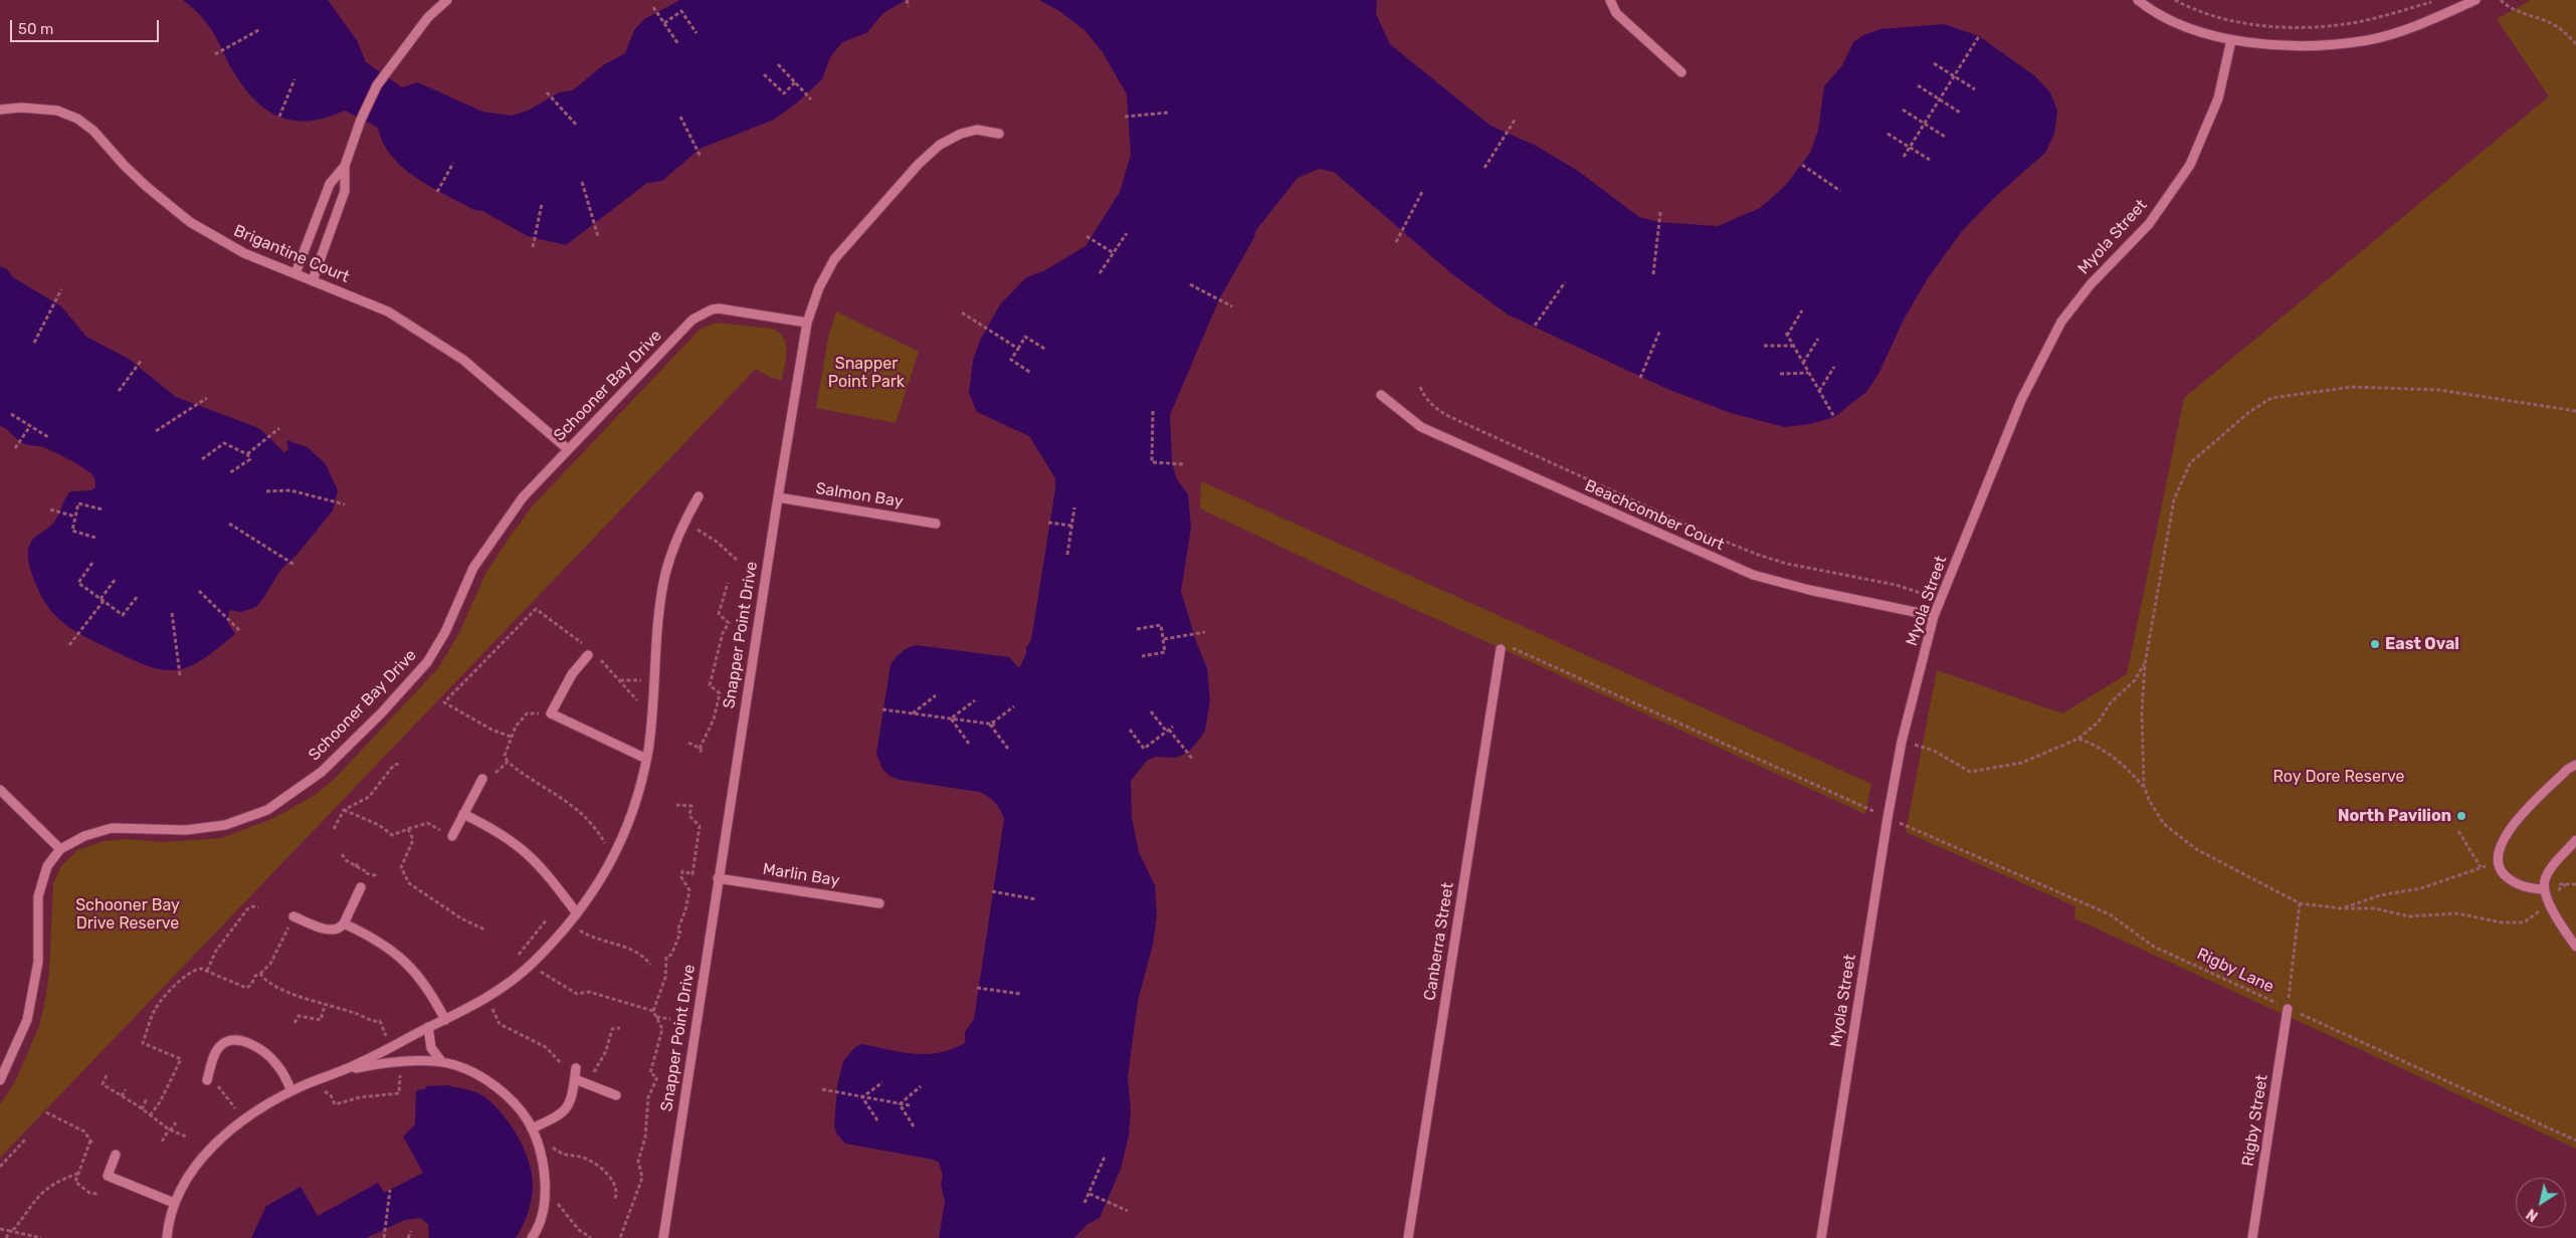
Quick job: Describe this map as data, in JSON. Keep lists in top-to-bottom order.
{
  "streets": {
    "street": [
      "Myola Street",
      "Brigantine Court",
      "Schooner Bay Drive",
      "Salmon Bay",
      "Beachcomber Court",
      "Snapper Point Drive",
      "Marlin Bay",
      "Canberra Street",
      "Rigby Street"
    ],
    "path": ["Rigby Lane"]
  },
  "crossings": [
    ["Myola Street", "Beachcomber Court"],
    ["Myola Street", "Rigby Lane"],
    ["Brigantine Court", "Schooner Bay Drive"],
    ["Schooner Bay Drive", "Snapper Point Drive"],
    ["Salmon Bay", "Snapper Point Drive"],
    ["Snapper Point Drive", "Marlin Bay"],
    ["Canberra Street", "Rigby Lane"],
    ["Rigby Lane", "Rigby Street"]
  ],
  "parks": ["Snapper Point Park", "Roy Dore Reserve", "Schooner Bay Drive Reserve"],
  "places": ["East Oval", "North Pavilion"],
  "scale_bar": "50 m",
  "north": "bottom left"
}
